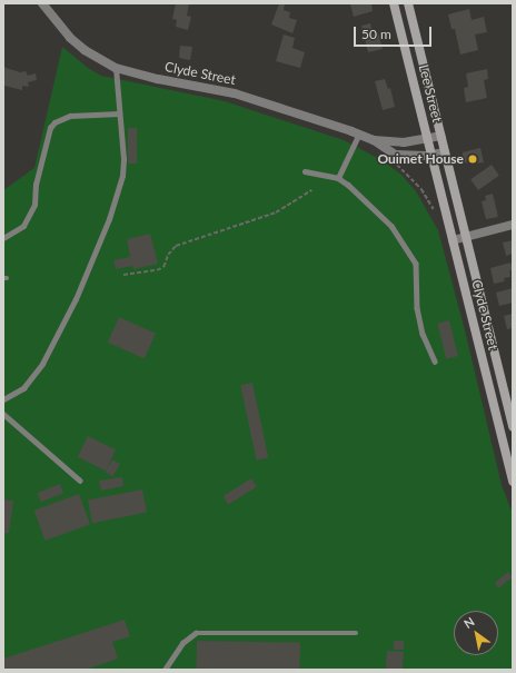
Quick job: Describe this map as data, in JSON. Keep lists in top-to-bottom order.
{
  "streets": {
    "main road": ["Clyde Street", "Lee Street"]
  },
  "crossings": [
    ["Clyde Street", "Lee Street"]
  ],
  "places": ["Ouimet House"],
  "scale_bar": "50 m",
  "north": "top left"
}
